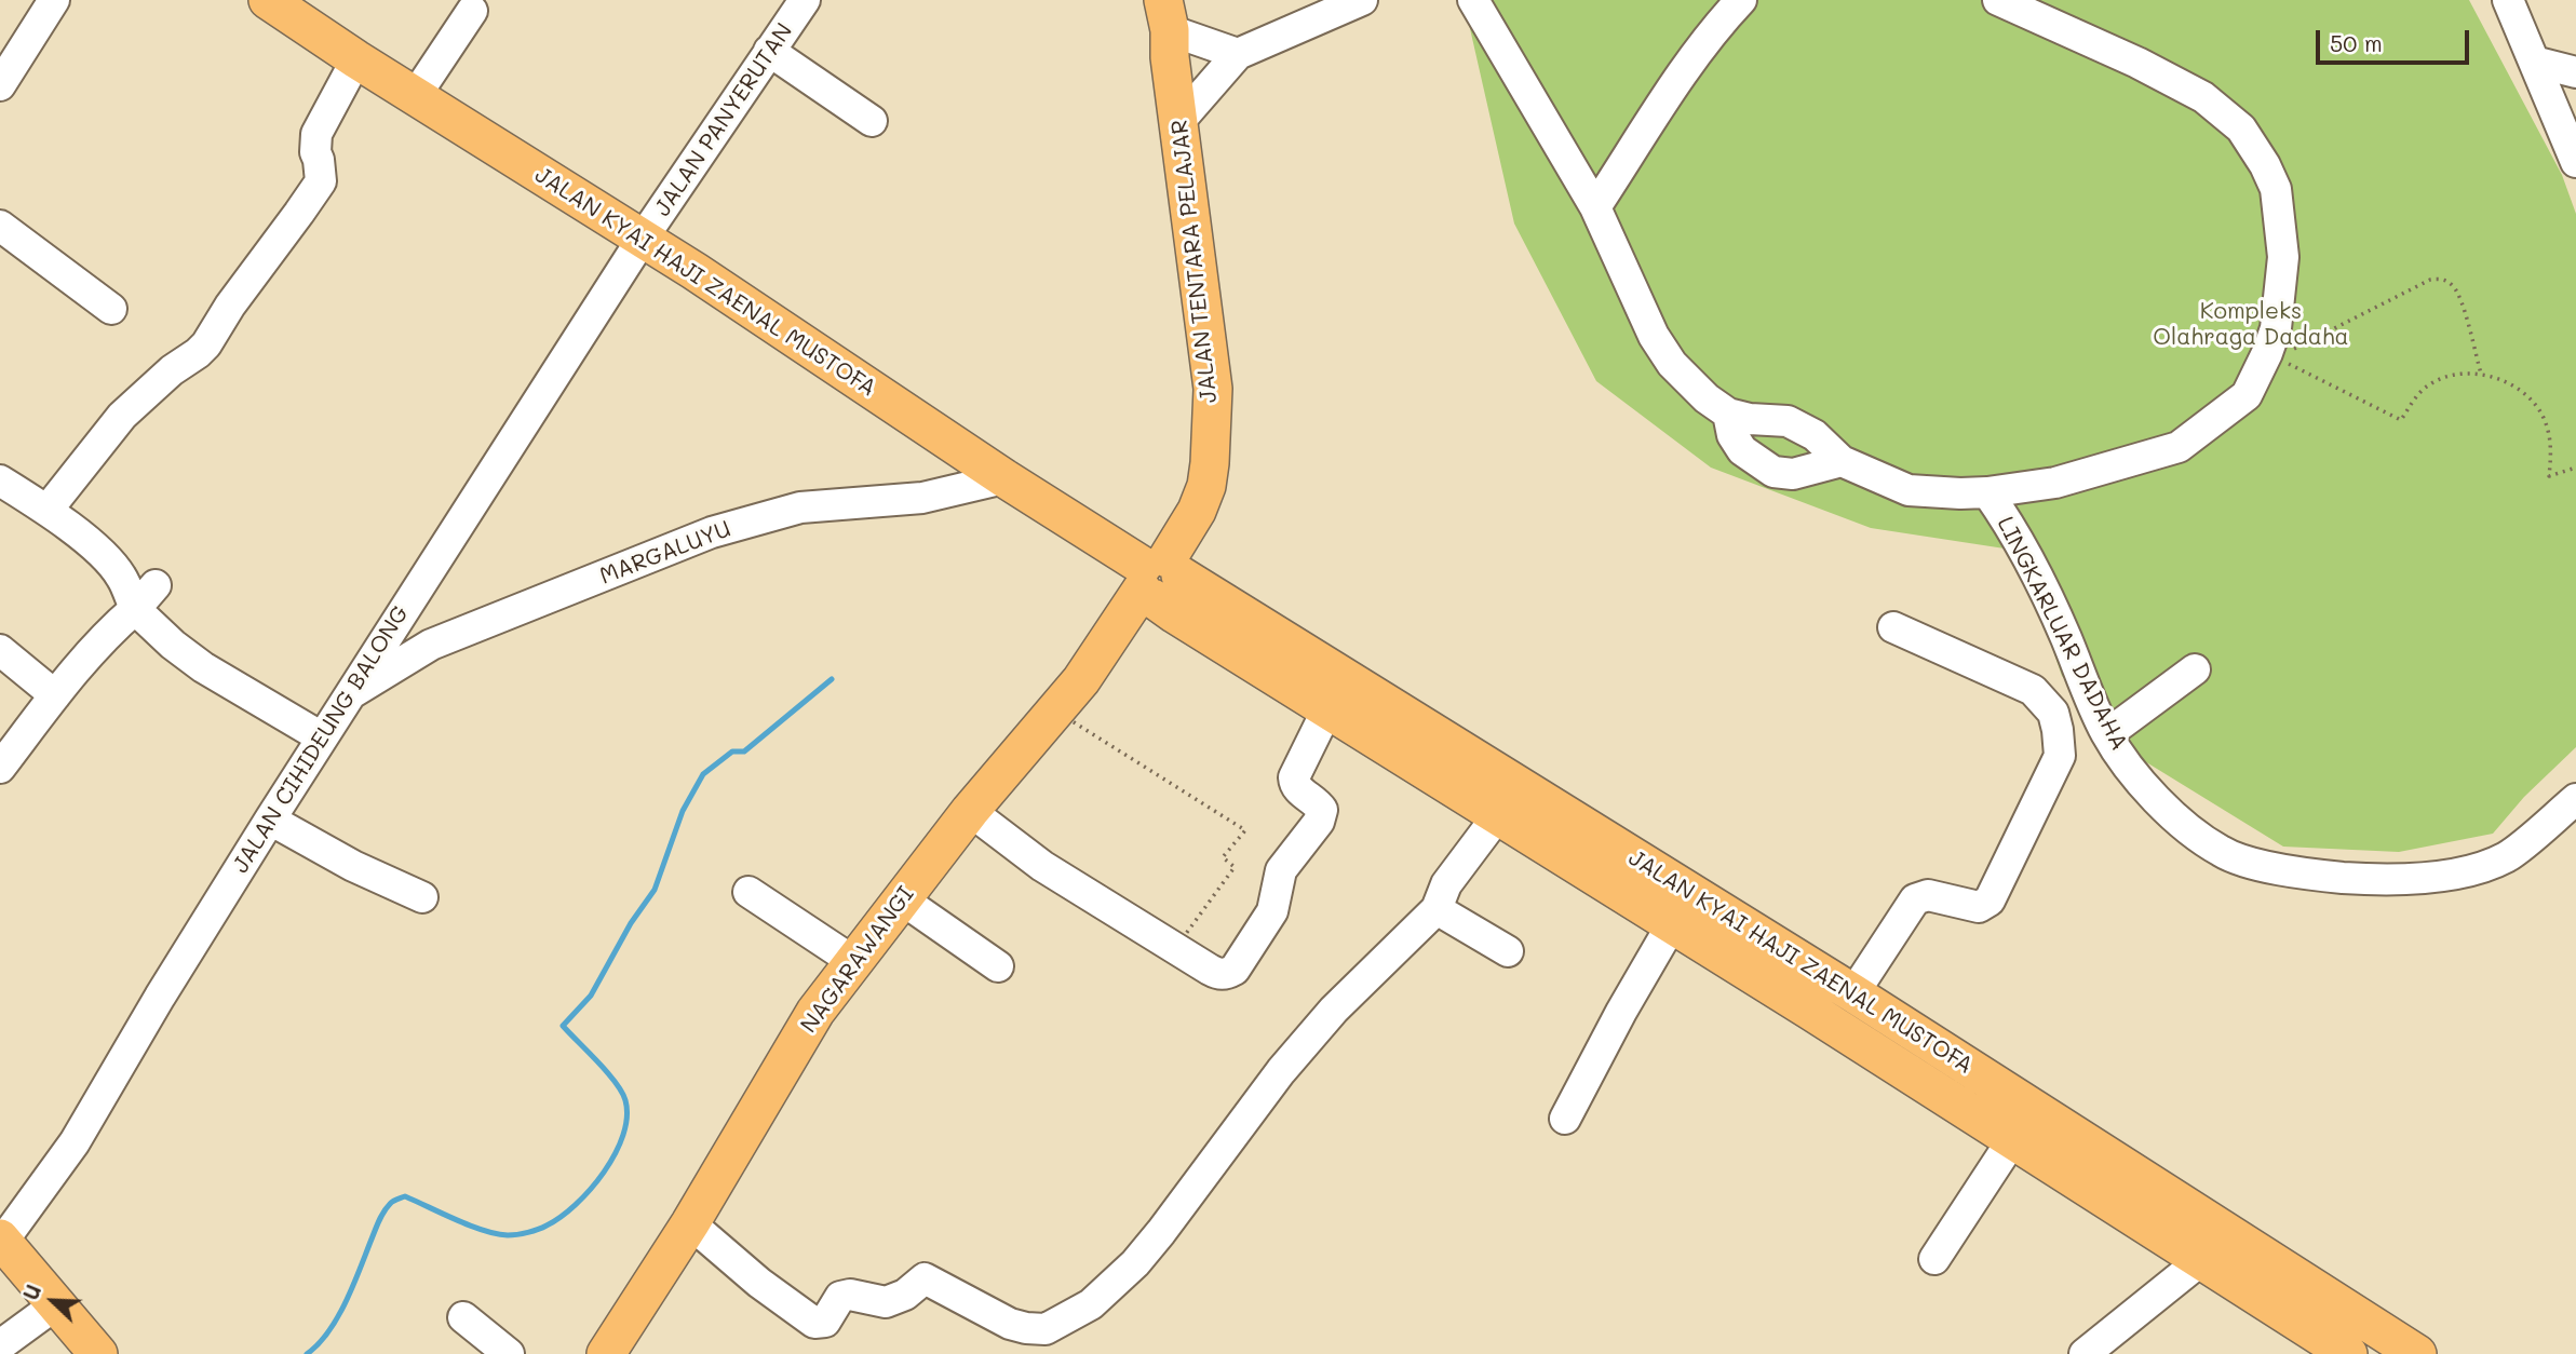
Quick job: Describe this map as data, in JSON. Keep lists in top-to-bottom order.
{
  "streets": {
    "main road": ["JALAN TENTARA PELAJAR", "JALAN KYAI HAJI ZAENAL MUSTOFA", "NAGARAWANGI"],
    "street": [
      "JALAN PANYERUTAN",
      "MARGALUYU",
      "LINGKARLUAR DADAHA",
      "JALAN CIHIDEUNG BALONG"
    ]
  },
  "crossings": [
    ["JALAN PANYERUTAN", "JALAN KYAI HAJI ZAENAL MUSTOFA"],
    ["JALAN PANYERUTAN", "JALAN CIHIDEUNG BALONG"],
    ["JALAN TENTARA PELAJAR", "JALAN KYAI HAJI ZAENAL MUSTOFA"],
    ["JALAN TENTARA PELAJAR", "NAGARAWANGI"],
    ["JALAN KYAI HAJI ZAENAL MUSTOFA", "MARGALUYU"],
    ["JALAN KYAI HAJI ZAENAL MUSTOFA", "JALAN CIHIDEUNG BALONG"],
    ["JALAN KYAI HAJI ZAENAL MUSTOFA", "NAGARAWANGI"],
    ["MARGALUYU", "JALAN CIHIDEUNG BALONG"]
  ],
  "parks": ["Kompleks Olahraga Dadaha"],
  "scale_bar": "50 m",
  "north": "top left"
}
